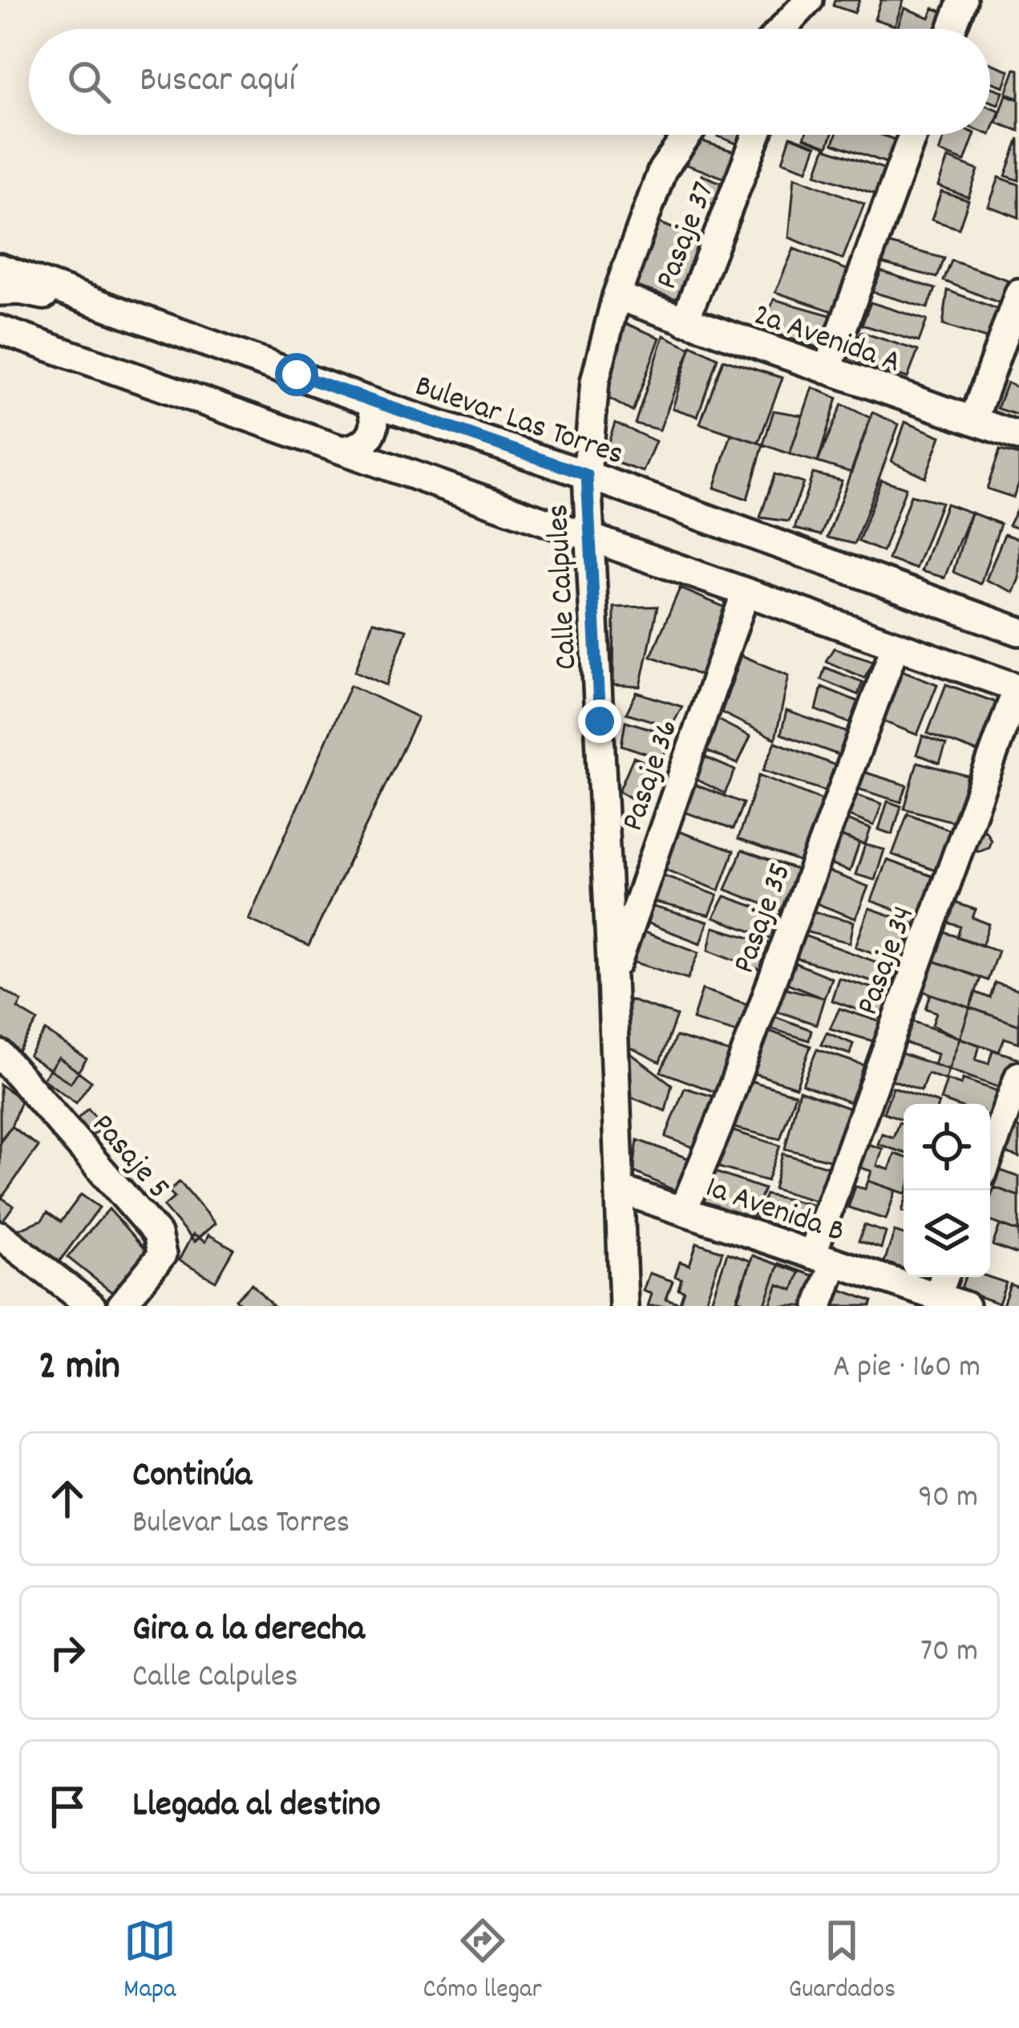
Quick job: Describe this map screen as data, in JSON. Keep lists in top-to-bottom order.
{
  "streets": {
    "street": [
      "Pasaje 37",
      "2a Avenida A",
      "Bulevar Las Torres",
      "Calle Calpules",
      "Pasaje 36",
      "Pasaje 35",
      "Pasaje 34",
      "Pasaje 5",
      "1a Avenida B"
    ]
  },
  "crossings": [
    ["Pasaje 37", "2a Avenida A"],
    ["2a Avenida A", "Calle Calpules"],
    ["Bulevar Las Torres", "Calle Calpules"],
    ["Calle Calpules", "Pasaje 36"],
    ["Calle Calpules", "1a Avenida B"],
    ["Pasaje 35", "1a Avenida B"],
    ["Pasaje 34", "1a Avenida B"]
  ],
  "page": {
    "search": "Buscar aquí",
    "heading": ["2 min", "A pie · 160 m"],
    "list": [
      ["Continúa", "Bulevar Las Torres", "90 m"],
      ["Gira a la derecha", "Calle Calpules", "70 m"],
      "Llegada al destino"
    ],
    "nav": ["Mapa", "Cómo llegar", "Guardados"]
  }
}
